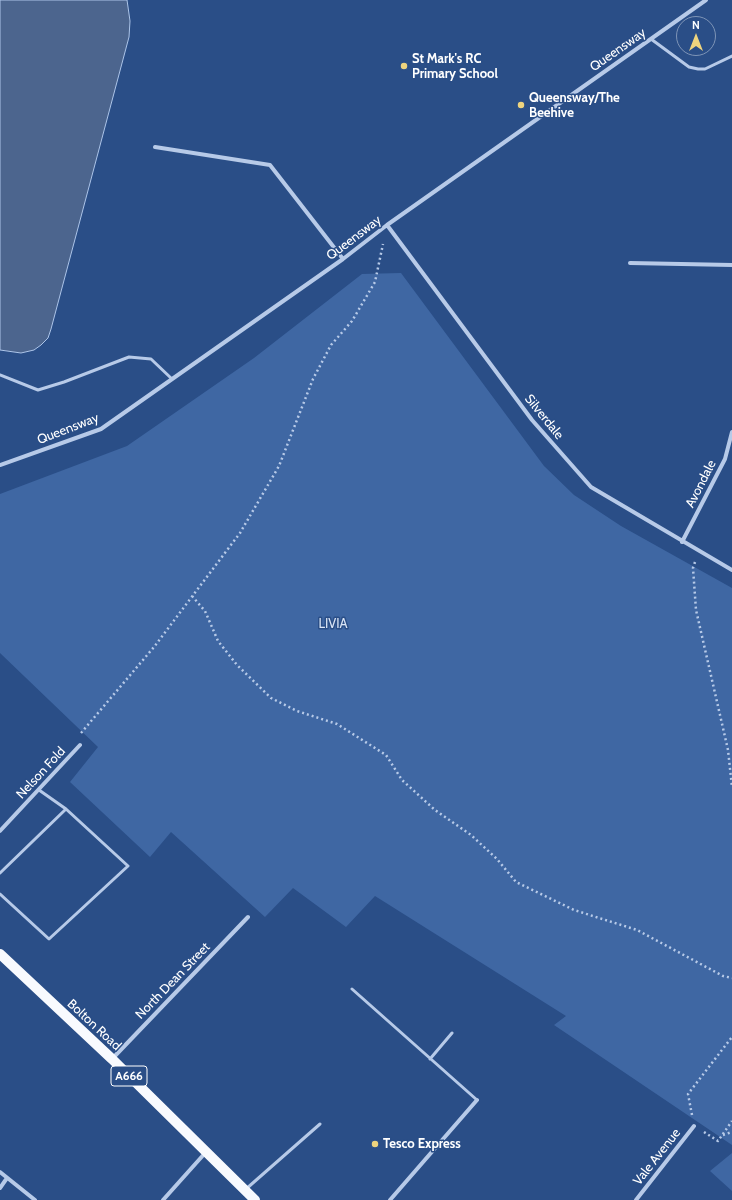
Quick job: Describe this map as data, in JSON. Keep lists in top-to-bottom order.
{
  "streets": {
    "main road": ["Bolton Road", "A666"],
    "street": [
      "Queensway",
      "Silverdale",
      "Avondale",
      "Nelson Fold",
      "North Dean Street",
      "Vale Avenue"
    ]
  },
  "crossings": [
    ["Queensway", "Silverdale"],
    ["Silverdale", "Avondale"],
    ["North Dean Street", "Bolton Road"]
  ],
  "parks": ["LIVIA"],
  "places": ["St Mark's RC Primary School", "Queensway/The Beehive", "Tesco Express"],
  "north": "top"
}
